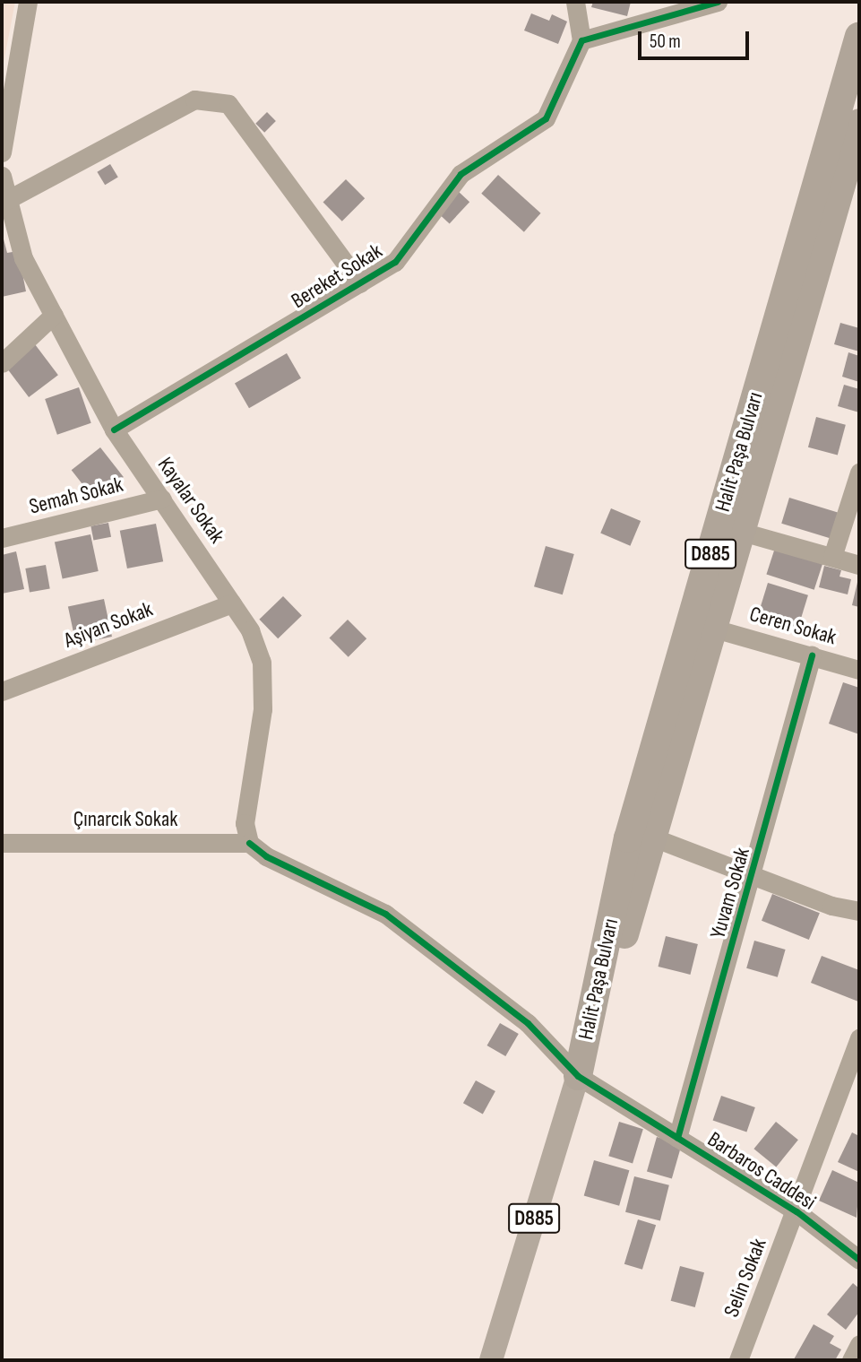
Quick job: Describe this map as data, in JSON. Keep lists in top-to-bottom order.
{
  "streets": {
    "highway": ["Halit Paşa Bulvarı", "D885"],
    "street": [
      "Bereket Sokak",
      "Semah Sokak",
      "Kayalar Sokak",
      "Aşiyan Sokak",
      "Ceren Sokak",
      "Çınarcık Sokak",
      "Yuvam Sokak",
      "Barbaros Caddesi",
      "Selin Sokak"
    ]
  },
  "crossings": [
    ["Bereket Sokak", "Kayalar Sokak"],
    ["Halit Paşa Bulvarı", "D885"],
    ["Halit Paşa Bulvarı", "Ceren Sokak"],
    ["Halit Paşa Bulvarı", "Barbaros Caddesi"],
    ["Semah Sokak", "Kayalar Sokak"],
    ["Kayalar Sokak", "Aşiyan Sokak"],
    ["Kayalar Sokak", "Çınarcık Sokak"],
    ["Kayalar Sokak", "Barbaros Caddesi"],
    ["D885", "Barbaros Caddesi"],
    ["Ceren Sokak", "Yuvam Sokak"],
    ["Çınarcık Sokak", "Barbaros Caddesi"],
    ["Yuvam Sokak", "Barbaros Caddesi"],
    ["Barbaros Caddesi", "Selin Sokak"]
  ],
  "scale_bar": "50 m"
}
